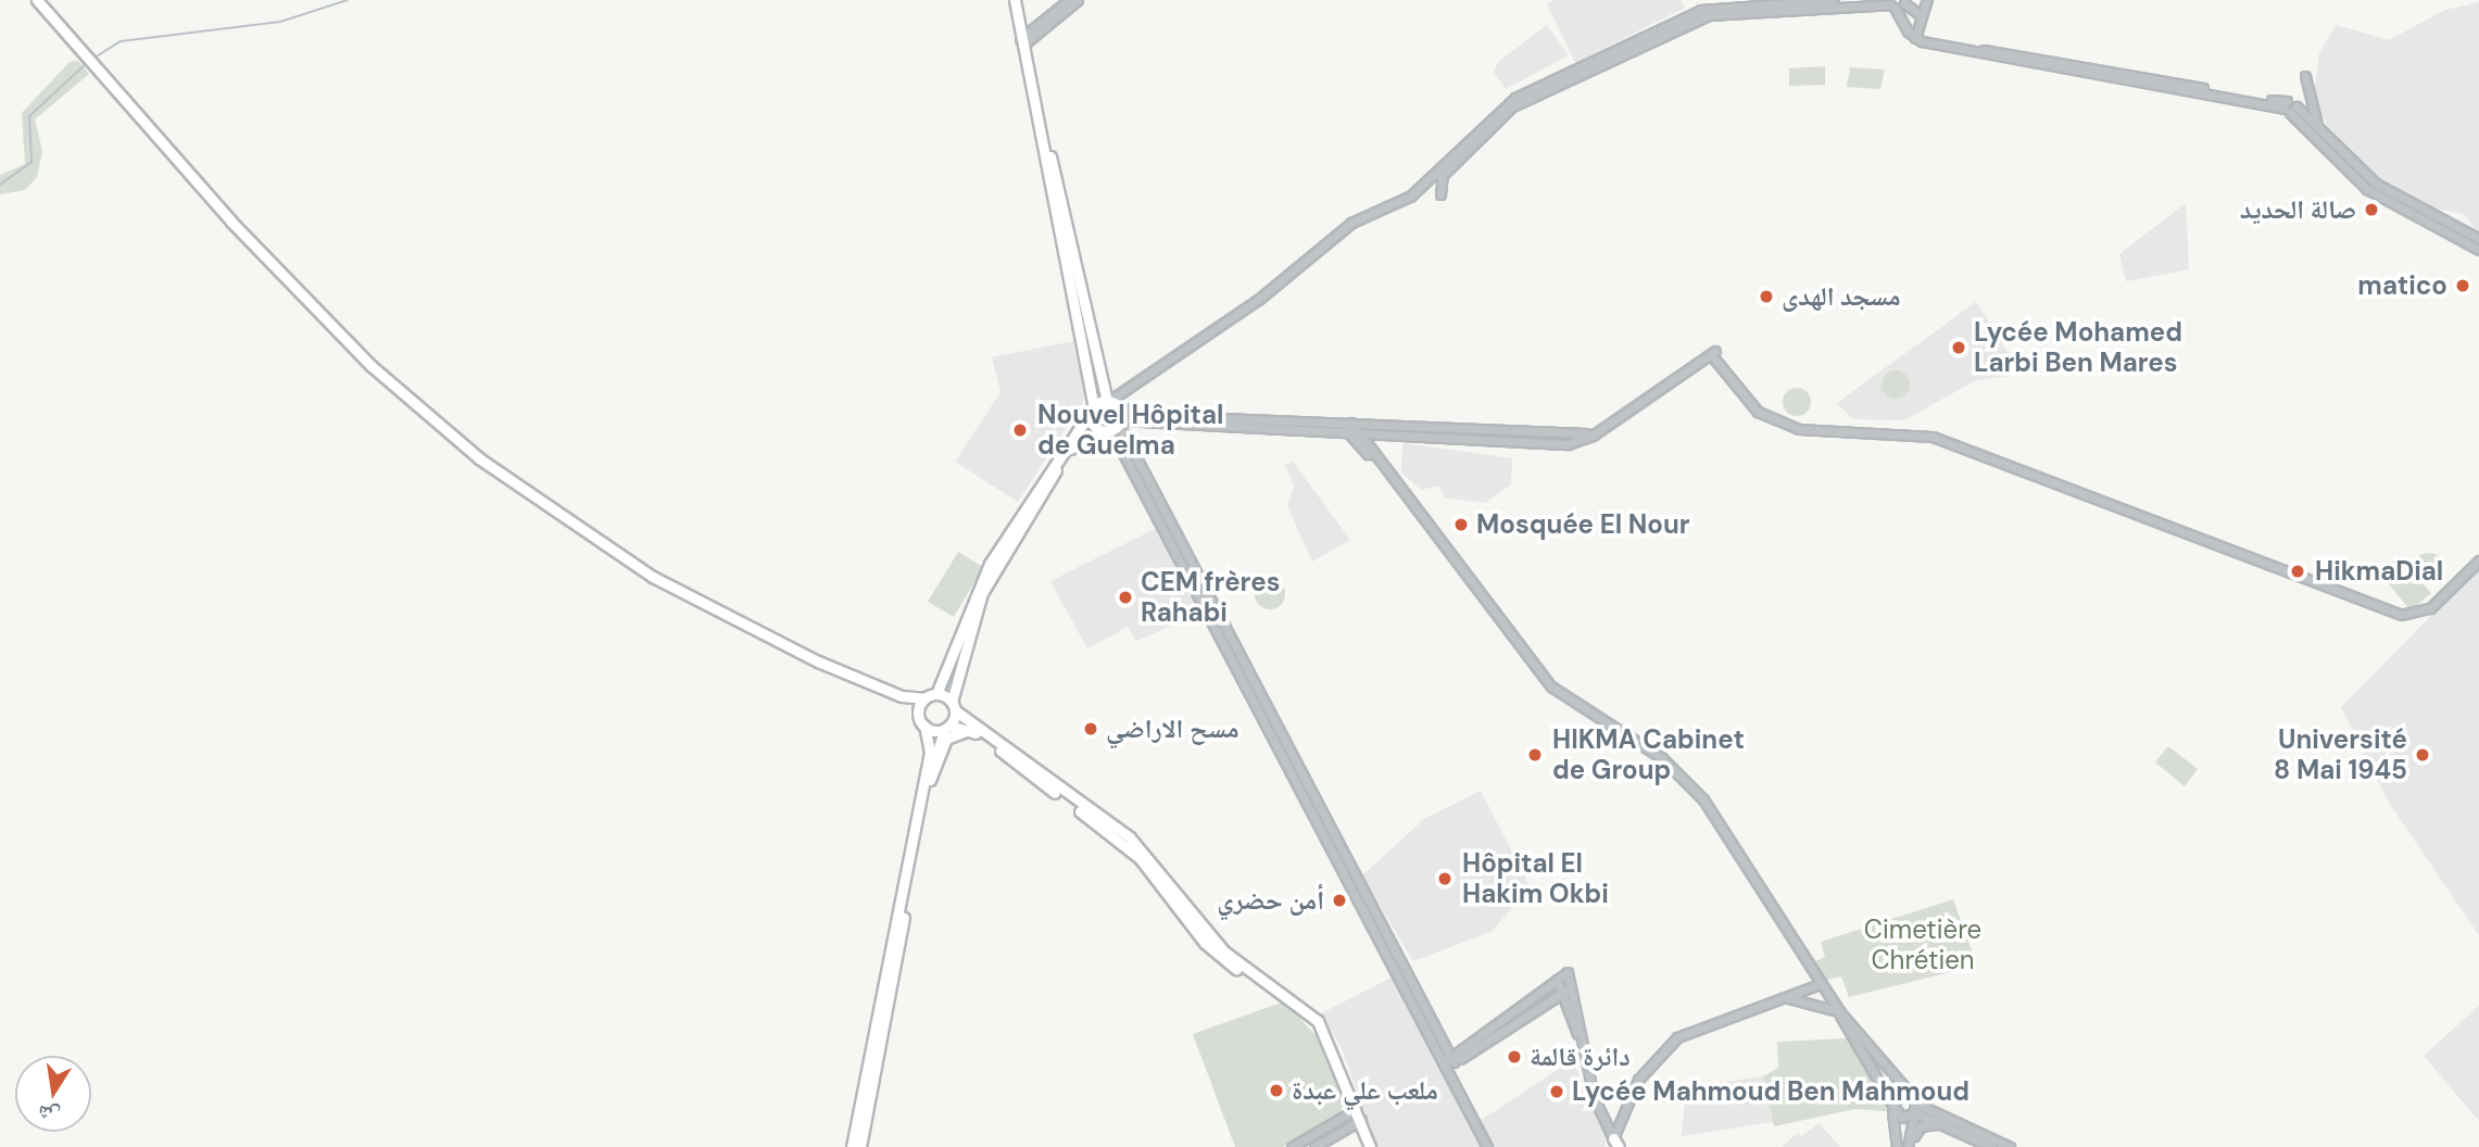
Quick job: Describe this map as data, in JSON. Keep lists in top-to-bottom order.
{
  "parks": ["Cimetière Chrétien"],
  "places": [
    "صالة الحديد",
    "matico",
    "مسجد الهدى",
    "Lycée Mohamed Larbi Ben Mares",
    "Nouvel Hôpital de Guelma",
    "Mosquée El Nour",
    "HikmaDial",
    "CEM frères Rahabi",
    "مسح الاراضي",
    "HIKMA Cabinet de Group",
    "Université 8 Mai 1945",
    "Hôpital El Hakim Okbi",
    "أمن حضري",
    "دائرة قالمة",
    "ملعب علي عبدة",
    "Lycée Mahmoud Ben Mahmoud"
  ],
  "north": "bottom"
}
